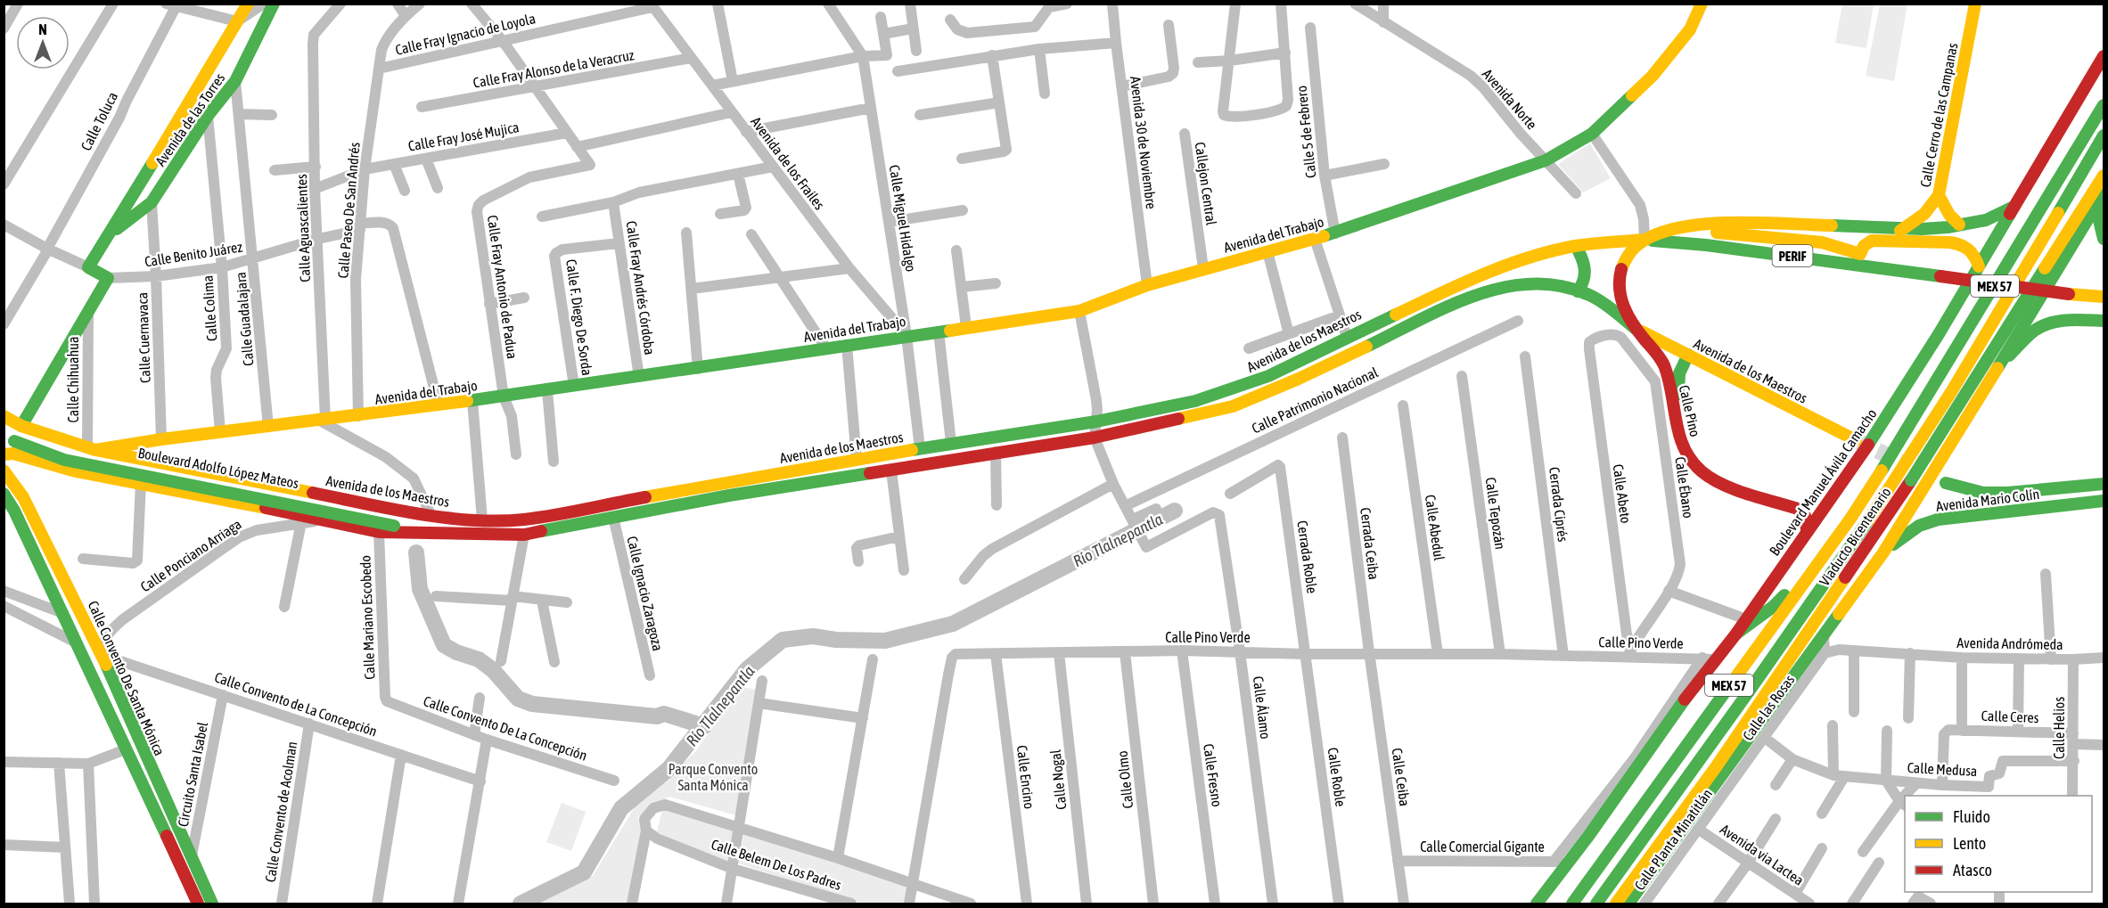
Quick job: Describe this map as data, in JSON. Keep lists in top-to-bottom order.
{
  "streets": {
    "main road": [
      "Calle Cerro de las Campanas",
      "Avenida de las Torres",
      "Avenida del Trabajo",
      "PERIF",
      "MEX 57",
      "Avenida de los Maestros",
      "Calle Pino",
      "Boulevard Adolfo López Mateos",
      "Boulevard Manuel Ávila Camacho",
      "Avenida Mario Colín",
      "Viaducto Bicentenario",
      "Calle Convento De Santa Mónica"
    ],
    "street": [
      "Calle Fray Ignacio de Loyola",
      "Calle Fray Alonso de la Veracruz",
      "Avenida Norte",
      "Calle Toluca",
      "Calle 5 de Febrero",
      "Calle Fray José Mujica",
      "Avenida 30 de Noviembre",
      "Avenida de los Frailes",
      "Callejon Central",
      "Calle Paseo De San Andrés",
      "Calle Miguel Hidalgo",
      "Calle Aguascalientes",
      "Calle Benito Juárez",
      "Calle Fray Antonio de Padua",
      "Calle Fray Andrés Córdoba",
      "Calle Colima",
      "Calle F. Diego De Sorda",
      "Calle Guadalajara",
      "Calle Cuernavaca",
      "Calle Chihuahua",
      "Calle Patrimonio Nacional",
      "Calle Ébano",
      "Calle Abeto",
      "Cerrada Ciprés",
      "Calle Tepozán",
      "Calle Abedul",
      "Cerrada Ceiba",
      "Calle Ponciano Arriaga",
      "Cerrada Roble",
      "Calle Ignacio Zaragoza",
      "Calle Mariano Escobedo",
      "Calle Pino Verde",
      "Avenida Andrómeda",
      "Calle Convento de La Concepción",
      "Calle Álamo",
      "Calle las Rosas",
      "Calle Ceres",
      "Calle Convento De La Concepción",
      "Calle Helios",
      "Calle Medusa",
      "Circuito Santa Isabel",
      "Calle Fresno",
      "Calle Encino",
      "Calle Roble",
      "Calle Ceiba",
      "Calle Nogal",
      "Calle Olmo",
      "Calle Convento de Acolman",
      "Calle Planta Minatitlán",
      "Calle Comercial Gigante",
      "Avenida via Lactea",
      "Calle Belem De Los Padres"
    ]
  },
  "crossings": [
    ["Calle Fray Ignacio de Loyola", "Avenida de los Frailes"],
    ["Calle Fray Ignacio de Loyola", "Calle Paseo De San Andrés"],
    ["Calle Fray Alonso de la Veracruz", "Avenida de los Frailes"],
    ["Avenida Norte", "Avenida del Trabajo"],
    ["Calle Cerro de las Campanas", "Avenida de los Maestros"],
    ["Avenida de las Torres", "Calle Colima"],
    ["Avenida de las Torres", "Calle Guadalajara"],
    ["Avenida de las Torres", "Calle Cuernavaca"],
    ["Calle 5 de Febrero", "Avenida del Trabajo"],
    ["Calle Fray José Mujica", "Calle Paseo De San Andrés"],
    ["Calle Fray José Mujica", "Calle Aguascalientes"],
    ["Avenida 30 de Noviembre", "Avenida del Trabajo"],
    ["Avenida de los Frailes", "Calle Miguel Hidalgo"],
    ["Avenida de los Frailes", "Avenida del Trabajo"],
    ["Callejon Central", "Avenida del Trabajo"],
    ["Calle Paseo De San Andrés", "Avenida del Trabajo"],
    ["Calle Paseo De San Andrés", "Calle Benito Juárez"],
    ["Calle Miguel Hidalgo", "Avenida del Trabajo"],
    ["Calle Miguel Hidalgo", "Avenida de los Maestros"],
    ["Calle Aguascalientes", "Avenida del Trabajo"],
    ["Calle Aguascalientes", "Calle Benito Juárez"],
    ["Avenida del Trabajo", "Calle Benito Juárez"],
    ["Avenida del Trabajo", "Calle Fray Antonio de Padua"],
    ["Avenida del Trabajo", "Calle Fray Andrés Córdoba"],
    ["Avenida del Trabajo", "Calle Colima"],
    ["Avenida del Trabajo", "Calle F. Diego De Sorda"],
    ["Avenida del Trabajo", "Calle Guadalajara"],
    ["Avenida del Trabajo", "Calle Cuernavaca"],
    ["Avenida del Trabajo", "Avenida de los Maestros"],
    ["Avenida del Trabajo", "Calle Chihuahua"],
    ["Calle Benito Juárez", "Calle Colima"],
    ["Calle Benito Juárez", "Calle Guadalajara"],
    ["Calle Benito Juárez", "Calle Cuernavaca"],
    ["Calle Fray Andrés Córdoba", "Calle F. Diego De Sorda"],
    ["Avenida de los Maestros", "Calle Chihuahua"],
    ["Avenida de los Maestros", "Calle Pino"],
    ["Avenida de los Maestros", "Boulevard Adolfo López Mateos"],
    ["Avenida de los Maestros", "Boulevard Manuel Ávila Camacho"],
    ["Avenida de los Maestros", "Calle Ponciano Arriaga"],
    ["Avenida de los Maestros", "Calle Ignacio Zaragoza"],
    ["Avenida de los Maestros", "Calle Mariano Escobedo"],
    ["Calle Pino", "Boulevard Manuel Ávila Camacho"],
    ["Boulevard Manuel Ávila Camacho", "Calle Pino Verde"],
    ["Boulevard Manuel Ávila Camacho", "Calle Comercial Gigante"],
    ["Calle Ébano", "Calle Abeto"],
    ["Calle Ébano", "Calle Pino Verde"],
    ["Calle Abeto", "Calle Pino Verde"],
    ["Cerrada Ciprés", "Calle Pino Verde"],
    ["Calle Tepozán", "Calle Pino Verde"],
    ["Calle Abedul", "Calle Pino Verde"],
    ["Cerrada Ceiba", "Calle Pino Verde"],
    ["Cerrada Ceiba", "Calle Ceiba"],
    ["Calle Ponciano Arriaga", "Calle Convento De Santa Mónica"],
    ["Calle Ponciano Arriaga", "Calle Convento de La Concepción"],
    ["Cerrada Roble", "Calle Pino Verde"],
    ["Cerrada Roble", "Calle Roble"],
    ["Calle Mariano Escobedo", "Calle Convento De La Concepción"],
    ["Calle Pino Verde", "Calle Álamo"],
    ["Calle Pino Verde", "Calle Fresno"],
    ["Calle Pino Verde", "Calle Encino"],
    ["Calle Pino Verde", "Calle Roble"],
    ["Calle Pino Verde", "Calle Ceiba"],
    ["Calle Pino Verde", "Calle Nogal"],
    ["Calle Pino Verde", "Calle Olmo"],
    ["Calle Pino Verde", "Calle Belem De Los Padres"],
    ["Avenida Andrómeda", "Calle las Rosas"],
    ["Avenida Andrómeda", "Calle Helios"],
    ["Calle Convento De Santa Mónica", "Calle Convento de La Concepción"],
    ["Calle Convento De Santa Mónica", "Circuito Santa Isabel"],
    ["Calle Convento de La Concepción", "Circuito Santa Isabel"],
    ["Calle Convento de La Concepción", "Calle Convento de Acolman"],
    ["Calle las Rosas", "Calle Medusa"],
    ["Calle las Rosas", "Calle Planta Minatitlán"],
    ["Calle Ceres", "Calle Helios"],
    ["Calle Ceres", "Calle Medusa"],
    ["Calle Helios", "Calle Medusa"],
    ["Calle Ceiba", "Calle Comercial Gigante"],
    ["Calle Planta Minatitlán", "Avenida via Lactea"]
  ],
  "water": ["Río Tlalnepantla"],
  "parks": ["Parque Convento Santa Mónica"],
  "legend": ["Fluido", "Lento", "Atasco"],
  "north": "top"
}
